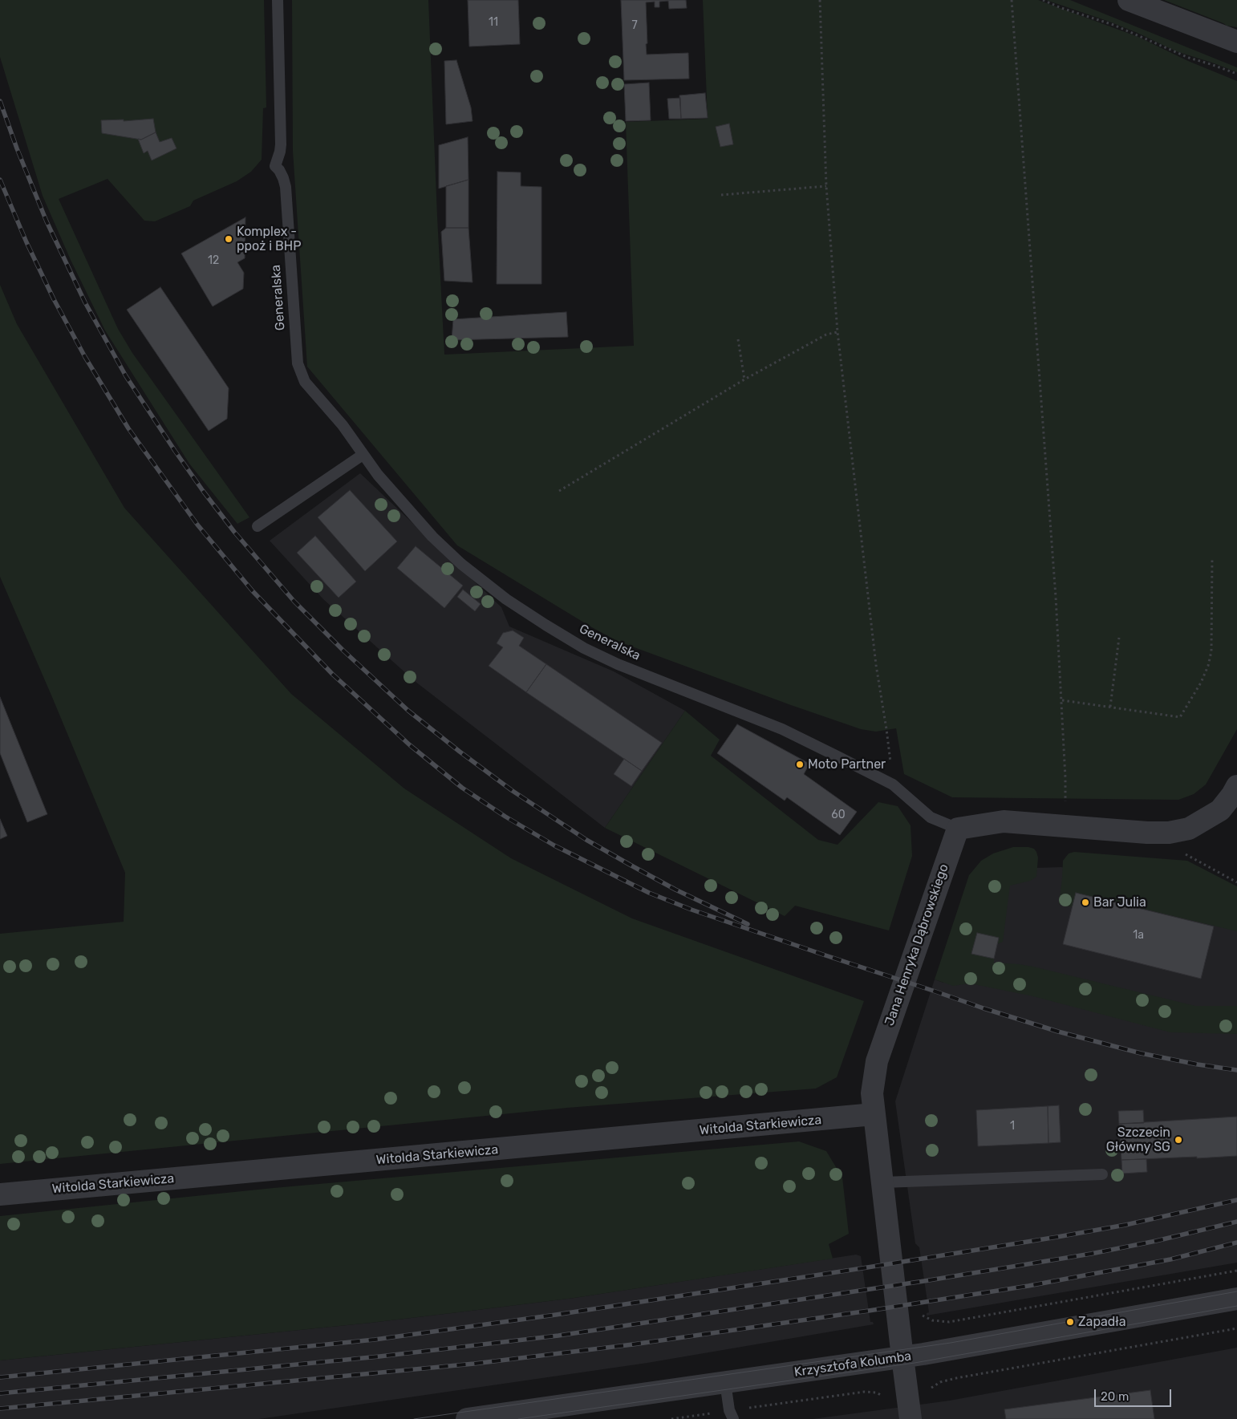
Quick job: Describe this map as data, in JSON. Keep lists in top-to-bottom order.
{
  "streets": {
    "street": ["Jana Henryka Dąbrowskiego", "Witolda Starkiewicza", "Krzysztofa Kolumba"],
    "lane": ["Generalska"]
  },
  "crossings": [
    ["Generalska", "Jana Henryka Dąbrowskiego"],
    ["Jana Henryka Dąbrowskiego", "Witolda Starkiewicza"],
    ["Jana Henryka Dąbrowskiego", "Krzysztofa Kolumba"]
  ],
  "places": [
    "Komplex - ppoż i BHP",
    "Moto Partner",
    "Bar Julia",
    "Szczecin Główny SG",
    "Zapadła"
  ],
  "house_numbers": [
    "11",
    "7",
    "12",
    "60",
    "1a",
    "1"
  ],
  "scale_bar": "20 m"
}
